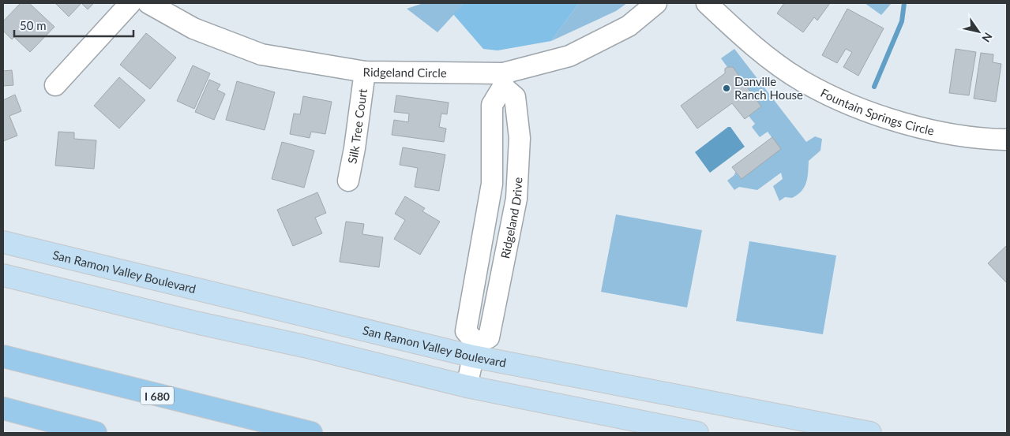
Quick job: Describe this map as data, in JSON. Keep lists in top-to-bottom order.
{
  "streets": {
    "highway": ["I 680"],
    "main road": ["San Ramon Valley Boulevard"],
    "street": [
      "Ridgeland Circle",
      "Fountain Springs Circle",
      "Silk Tree Court",
      "Ridgeland Drive"
    ]
  },
  "crossings": [
    ["Ridgeland Circle", "Silk Tree Court"],
    ["Ridgeland Circle", "Ridgeland Drive"],
    ["Ridgeland Drive", "San Ramon Valley Boulevard"]
  ],
  "places": ["Danville Ranch House"],
  "scale_bar": "50 m",
  "north": "bottom right"
}
